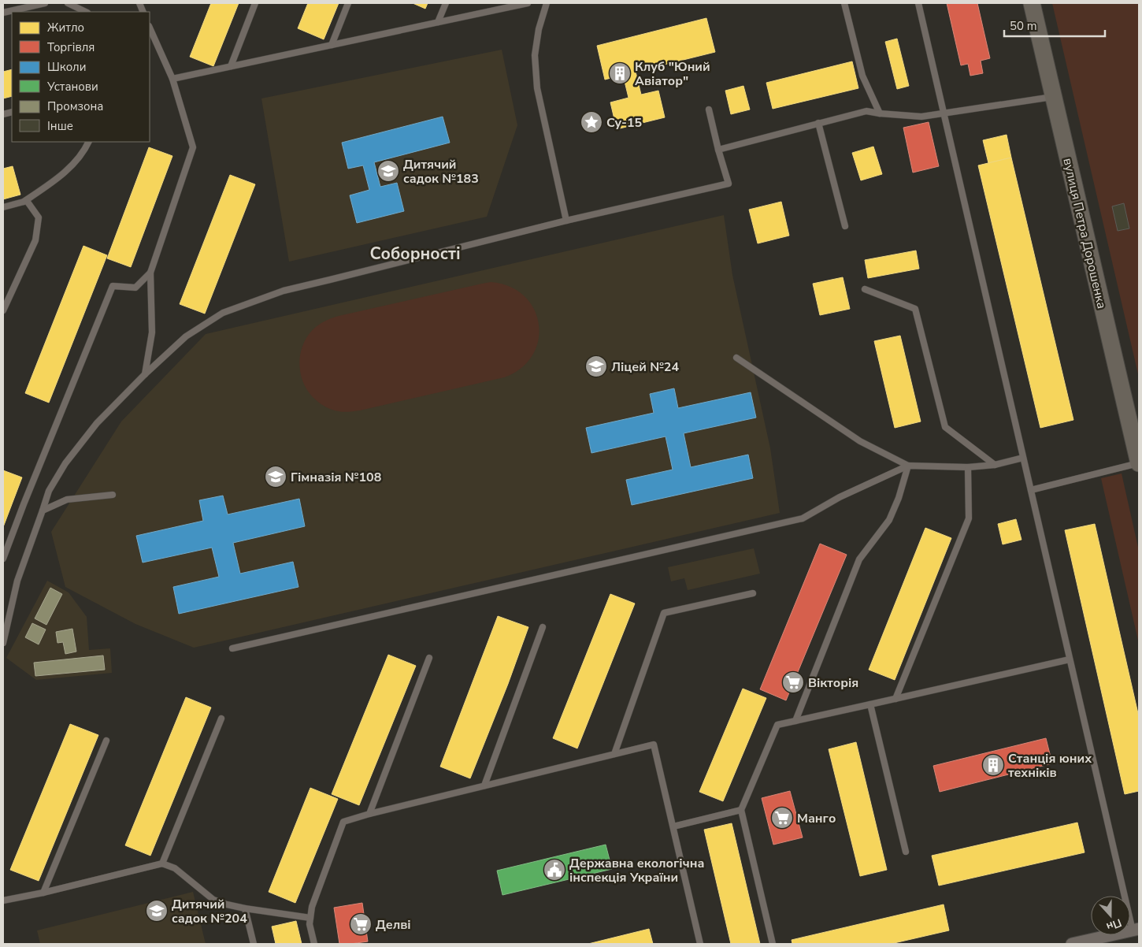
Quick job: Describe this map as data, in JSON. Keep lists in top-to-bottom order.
{
  "streets": {
    "main road": ["вулиця Петра Дорошенка"]
  },
  "districts": ["Соборності"],
  "places": {
    "building": ["Клуб \"Юний Авіатор\"", "Станція юних техніків"],
    "place": ["Су-15"],
    "school or university": [
      "Дитячий садок №183",
      "Ліцей №24",
      "Гімназія №108",
      "Дитячий садок №204"
    ],
    "supermarket": ["Вікторія", "Манго", "Делві"],
    "public building": ["Державна екологічна інспекція України"]
  },
  "legend": [
    "Житло",
    "Торгівля",
    "Школи",
    "Установи",
    "Промзона",
    "Інше"
  ],
  "scale_bar": "50 m",
  "north": "bottom"
}
